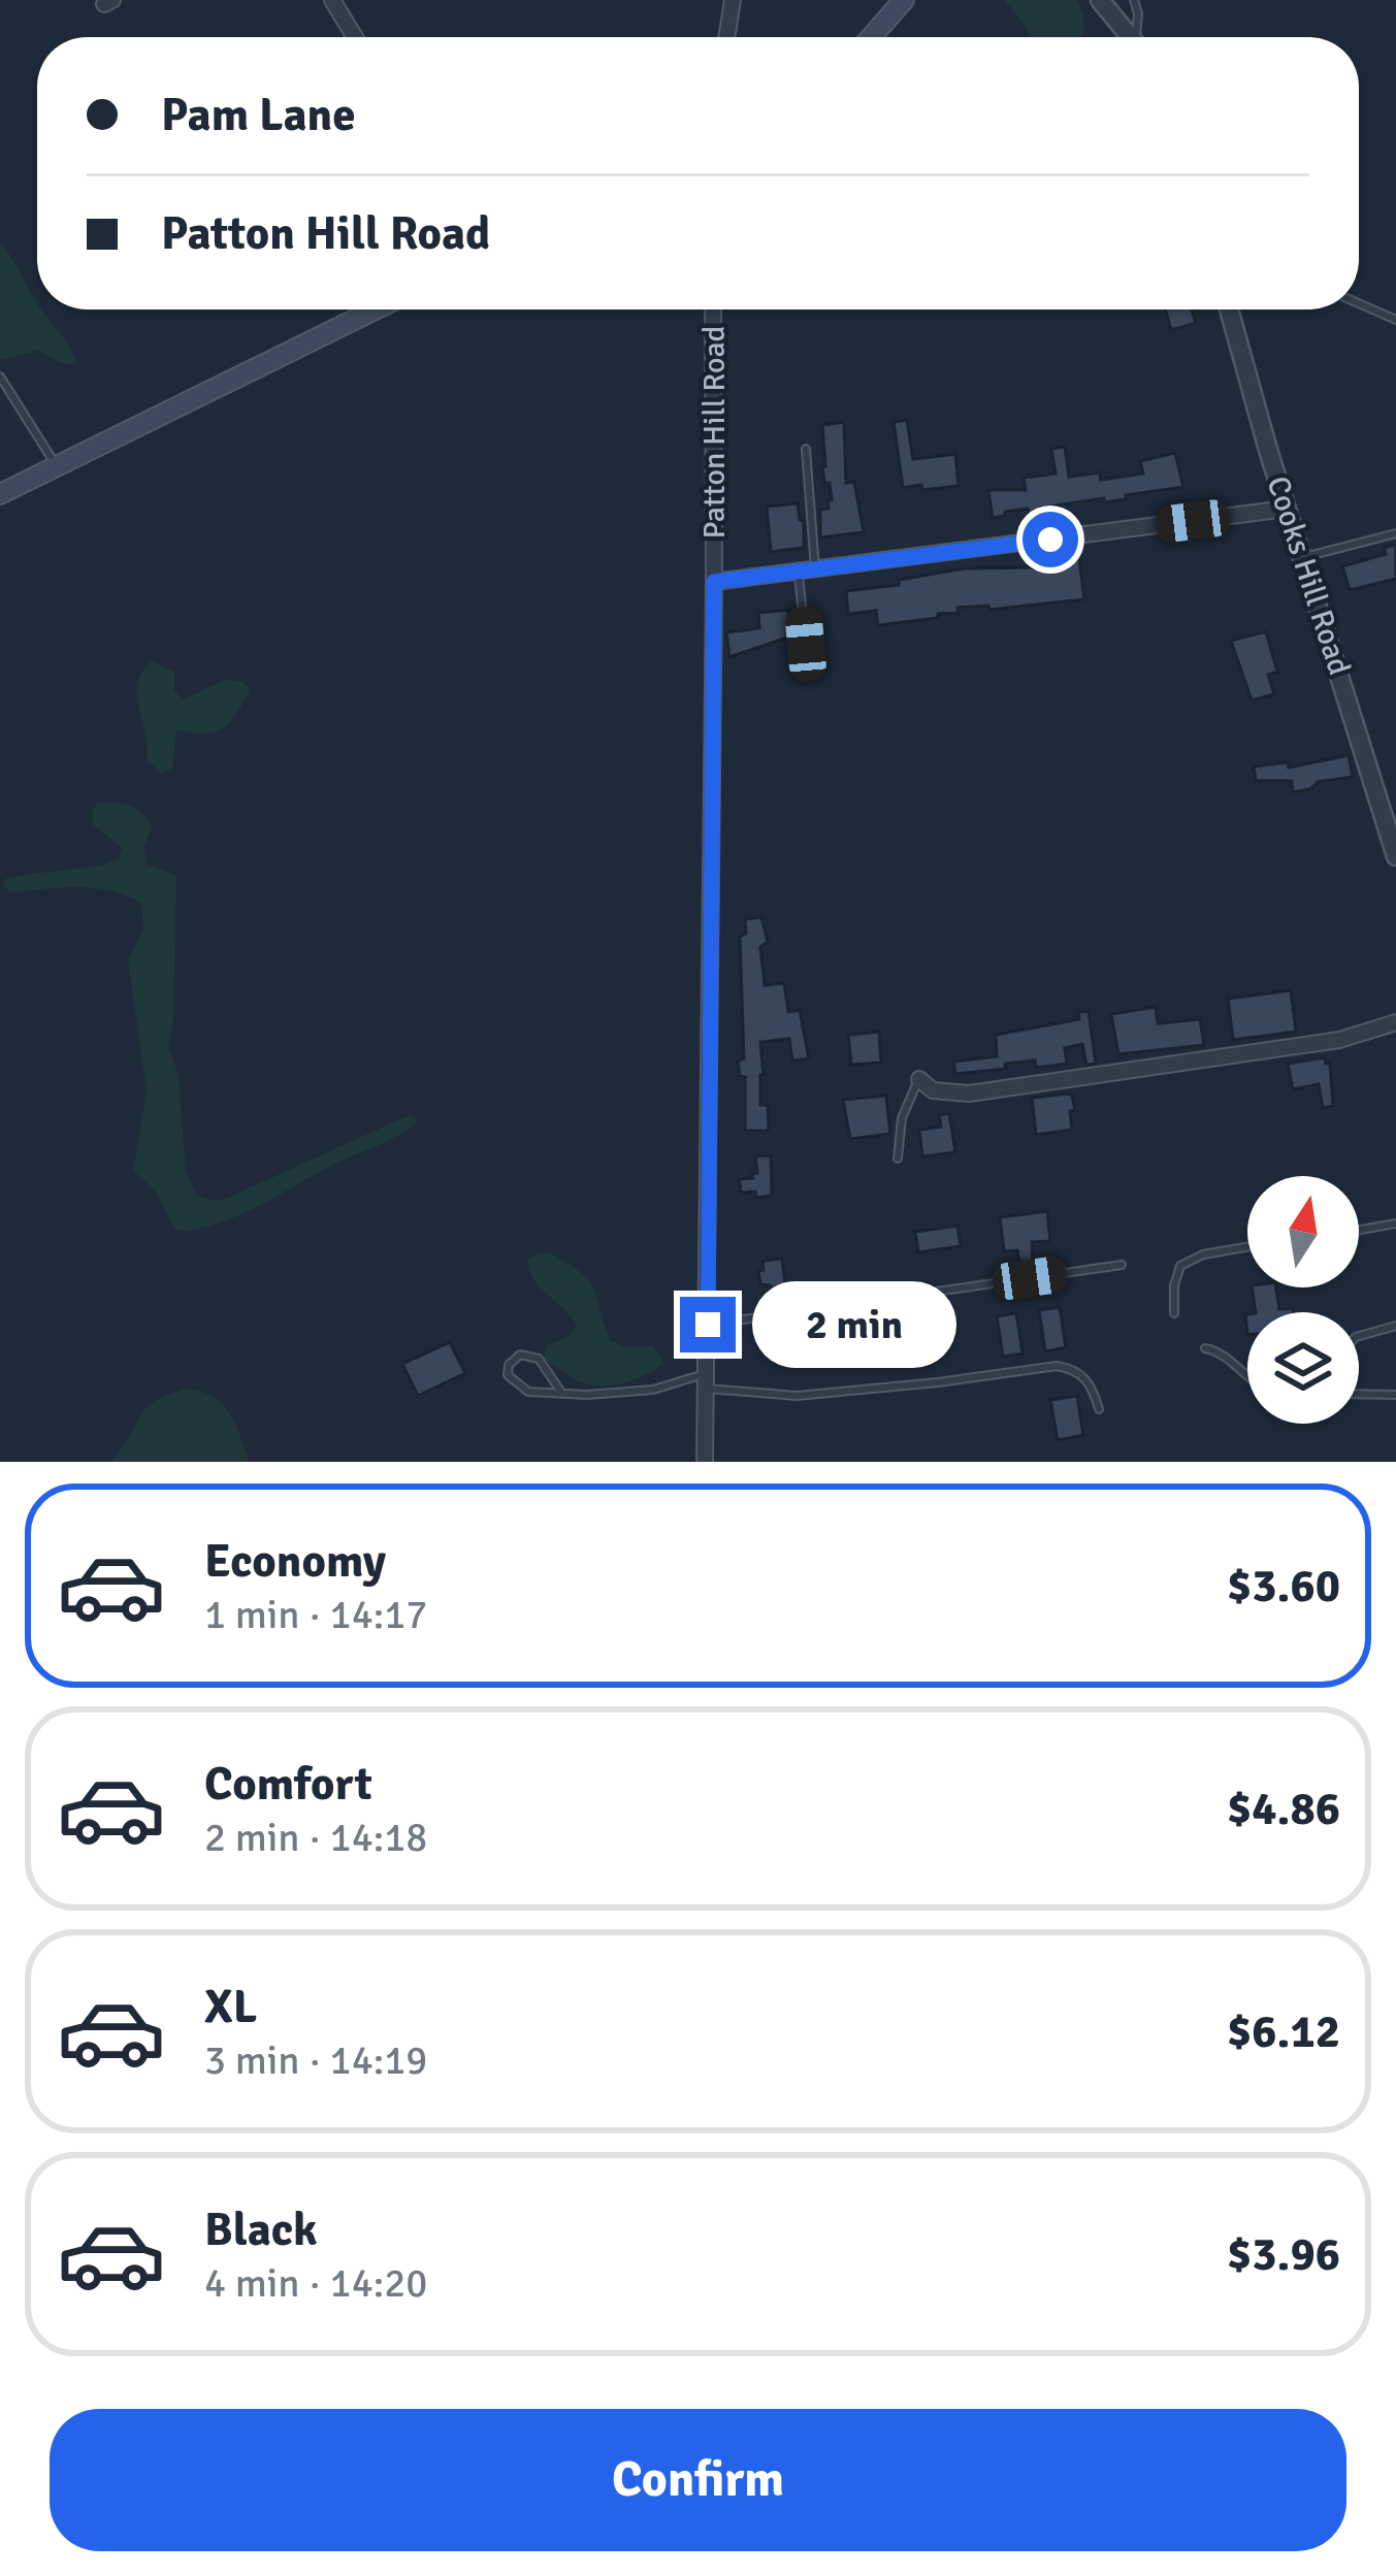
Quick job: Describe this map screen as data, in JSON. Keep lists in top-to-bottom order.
{
  "streets": {
    "street": ["Patton Hill Road", "Cooks Hill Road"]
  },
  "north": "top",
  "page": {
    "banner": ["Pam Lane", "Patton Hill Road"],
    "bubble": "2 min",
    "list": [
      {
        "name": "Economy",
        "note": "1 min · 14:17",
        "value": "$3.60"
      },
      {
        "name": "Comfort",
        "note": "2 min · 14:18",
        "value": "$4.86"
      },
      {
        "name": "XL",
        "note": "3 min · 14:19",
        "value": "$6.12"
      },
      {
        "name": "Black",
        "note": "4 min · 14:20",
        "value": "$3.96"
      }
    ],
    "buttons": "Confirm"
  }
}
